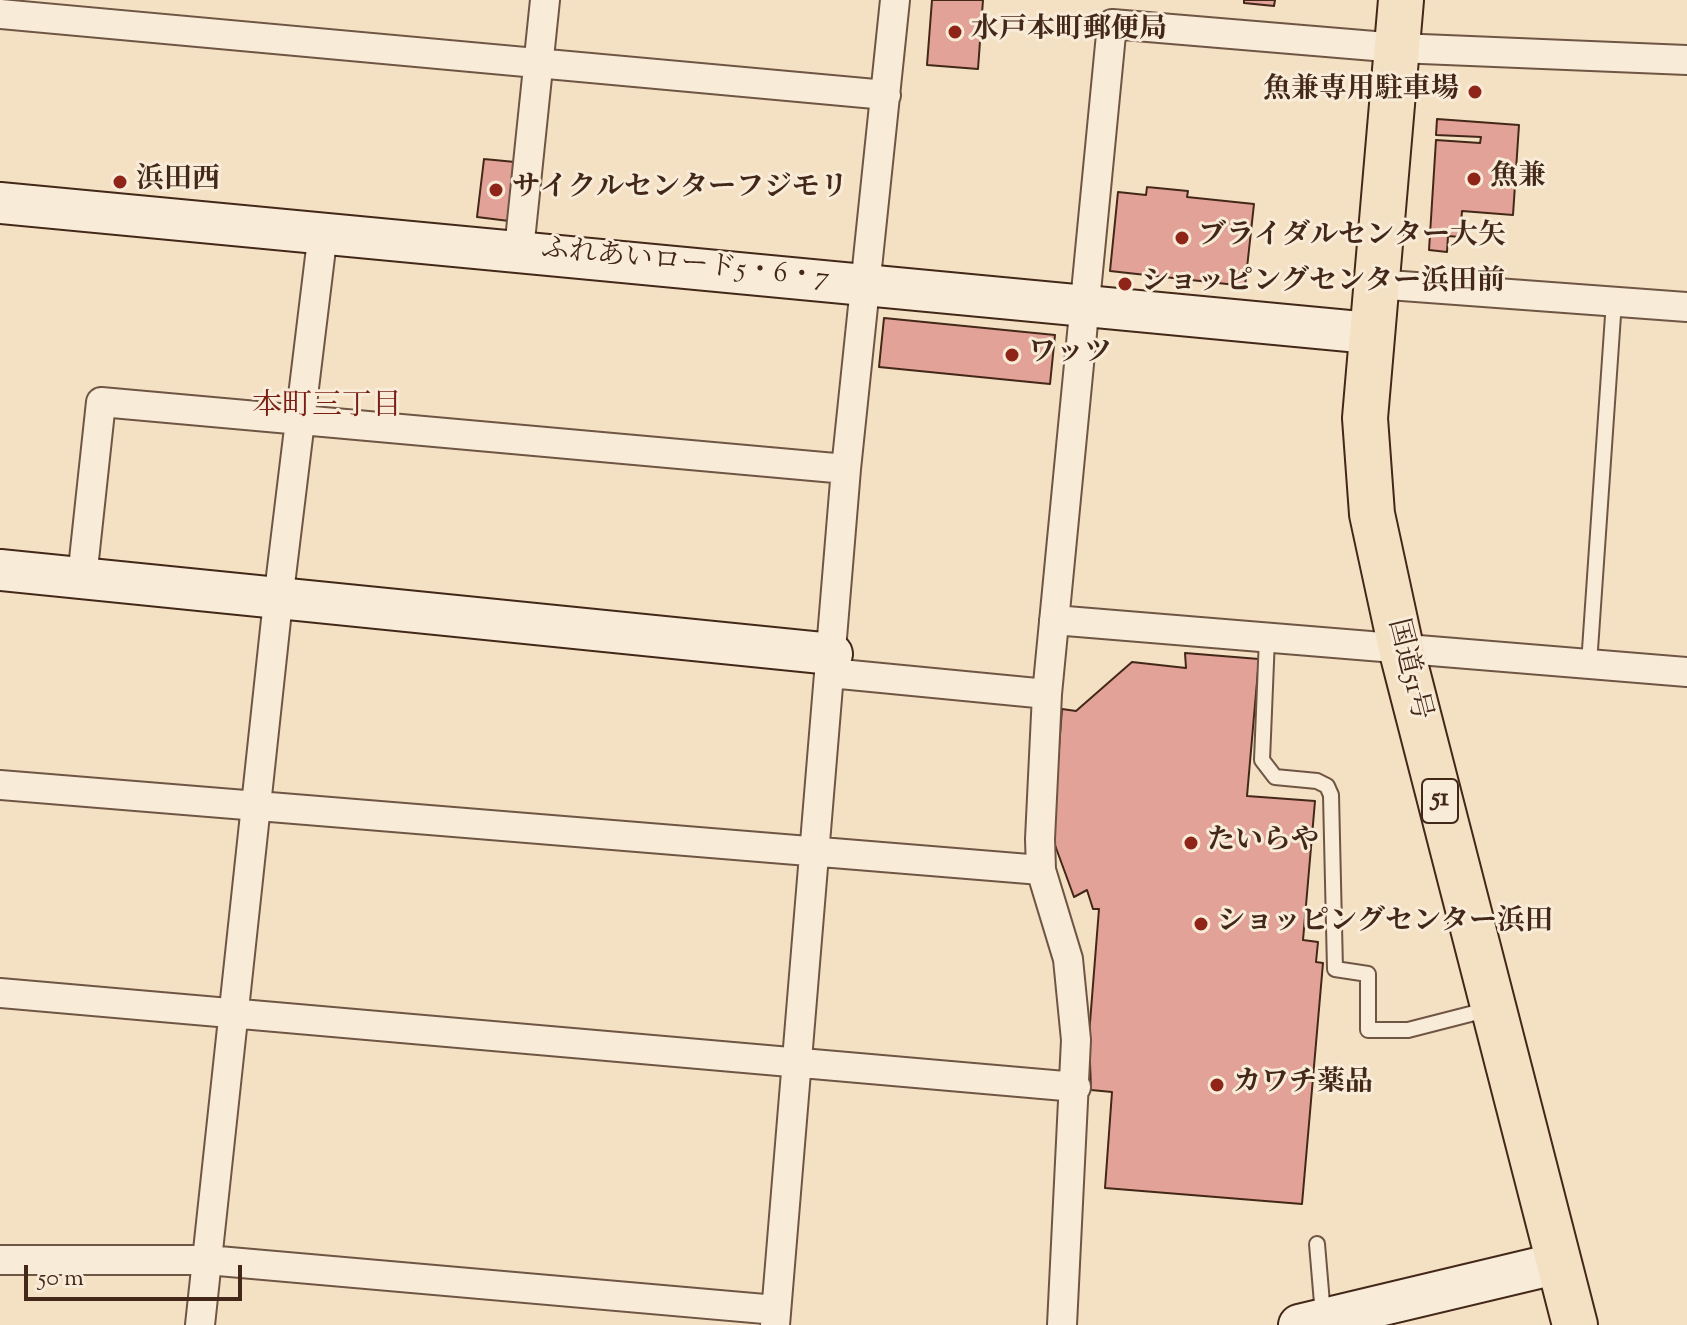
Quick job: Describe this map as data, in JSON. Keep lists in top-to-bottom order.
{
  "streets": {
    "highway": ["国道51号", "51"],
    "street": ["ふれあいロード5・6・7"]
  },
  "crossings": [
    ["ふれあいロード5・6・7", "国道51号"]
  ],
  "districts": ["本町三丁目"],
  "places": [
    "水戸本町郵便局",
    "魚兼専用駐車場",
    "魚兼",
    "浜田西",
    "サイクルセンターフジモリ",
    "ブライダルセンター大矢",
    "ショッピングセンター浜田前",
    "ワッツ",
    "たいらや",
    "ショッピングセンター浜田",
    "カワチ薬品"
  ],
  "scale_bar": "50 m"
}
